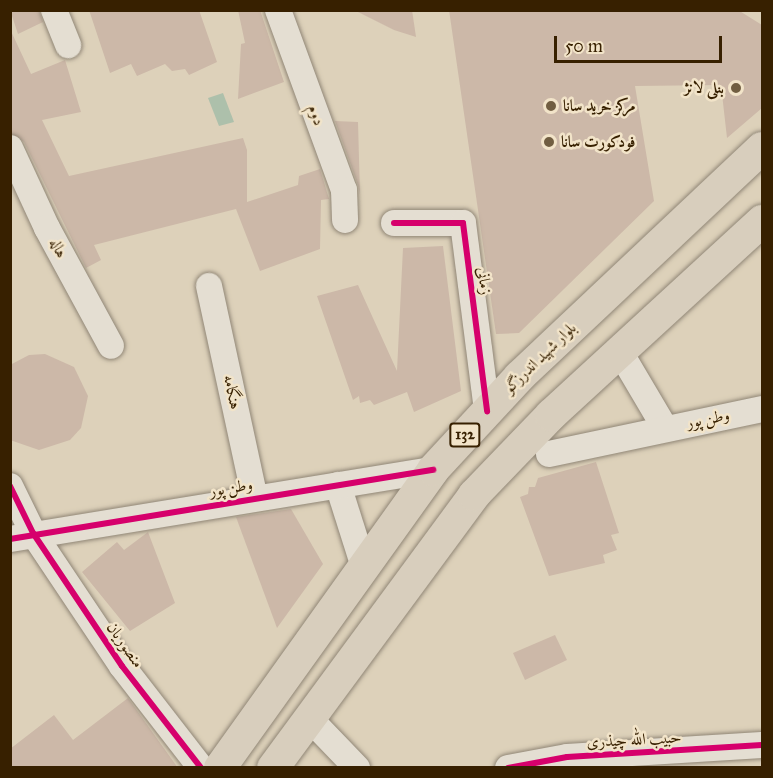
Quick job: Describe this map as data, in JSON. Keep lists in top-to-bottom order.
{
  "streets": {
    "main road": ["بلوار شهید اندرزگو", "132"],
    "street": [
      "دوم",
      "هاله",
      "زمانی",
      "هنگامه",
      "وطن پور",
      "منصوریان",
      "حبیب الله چیذری"
    ]
  },
  "crossings": [
    ["زمانی", "بلوار شهید اندرزگو"],
    ["بلوار شهید اندرزگو", "وطن پور"],
    ["هنگامه", "وطن پور"],
    ["وطن پور", "منصوریان"]
  ],
  "places": ["بنلی لانژ", "مرکز خرید سانا", "فودکورت سانا"],
  "scale_bar": "50 m"
}
